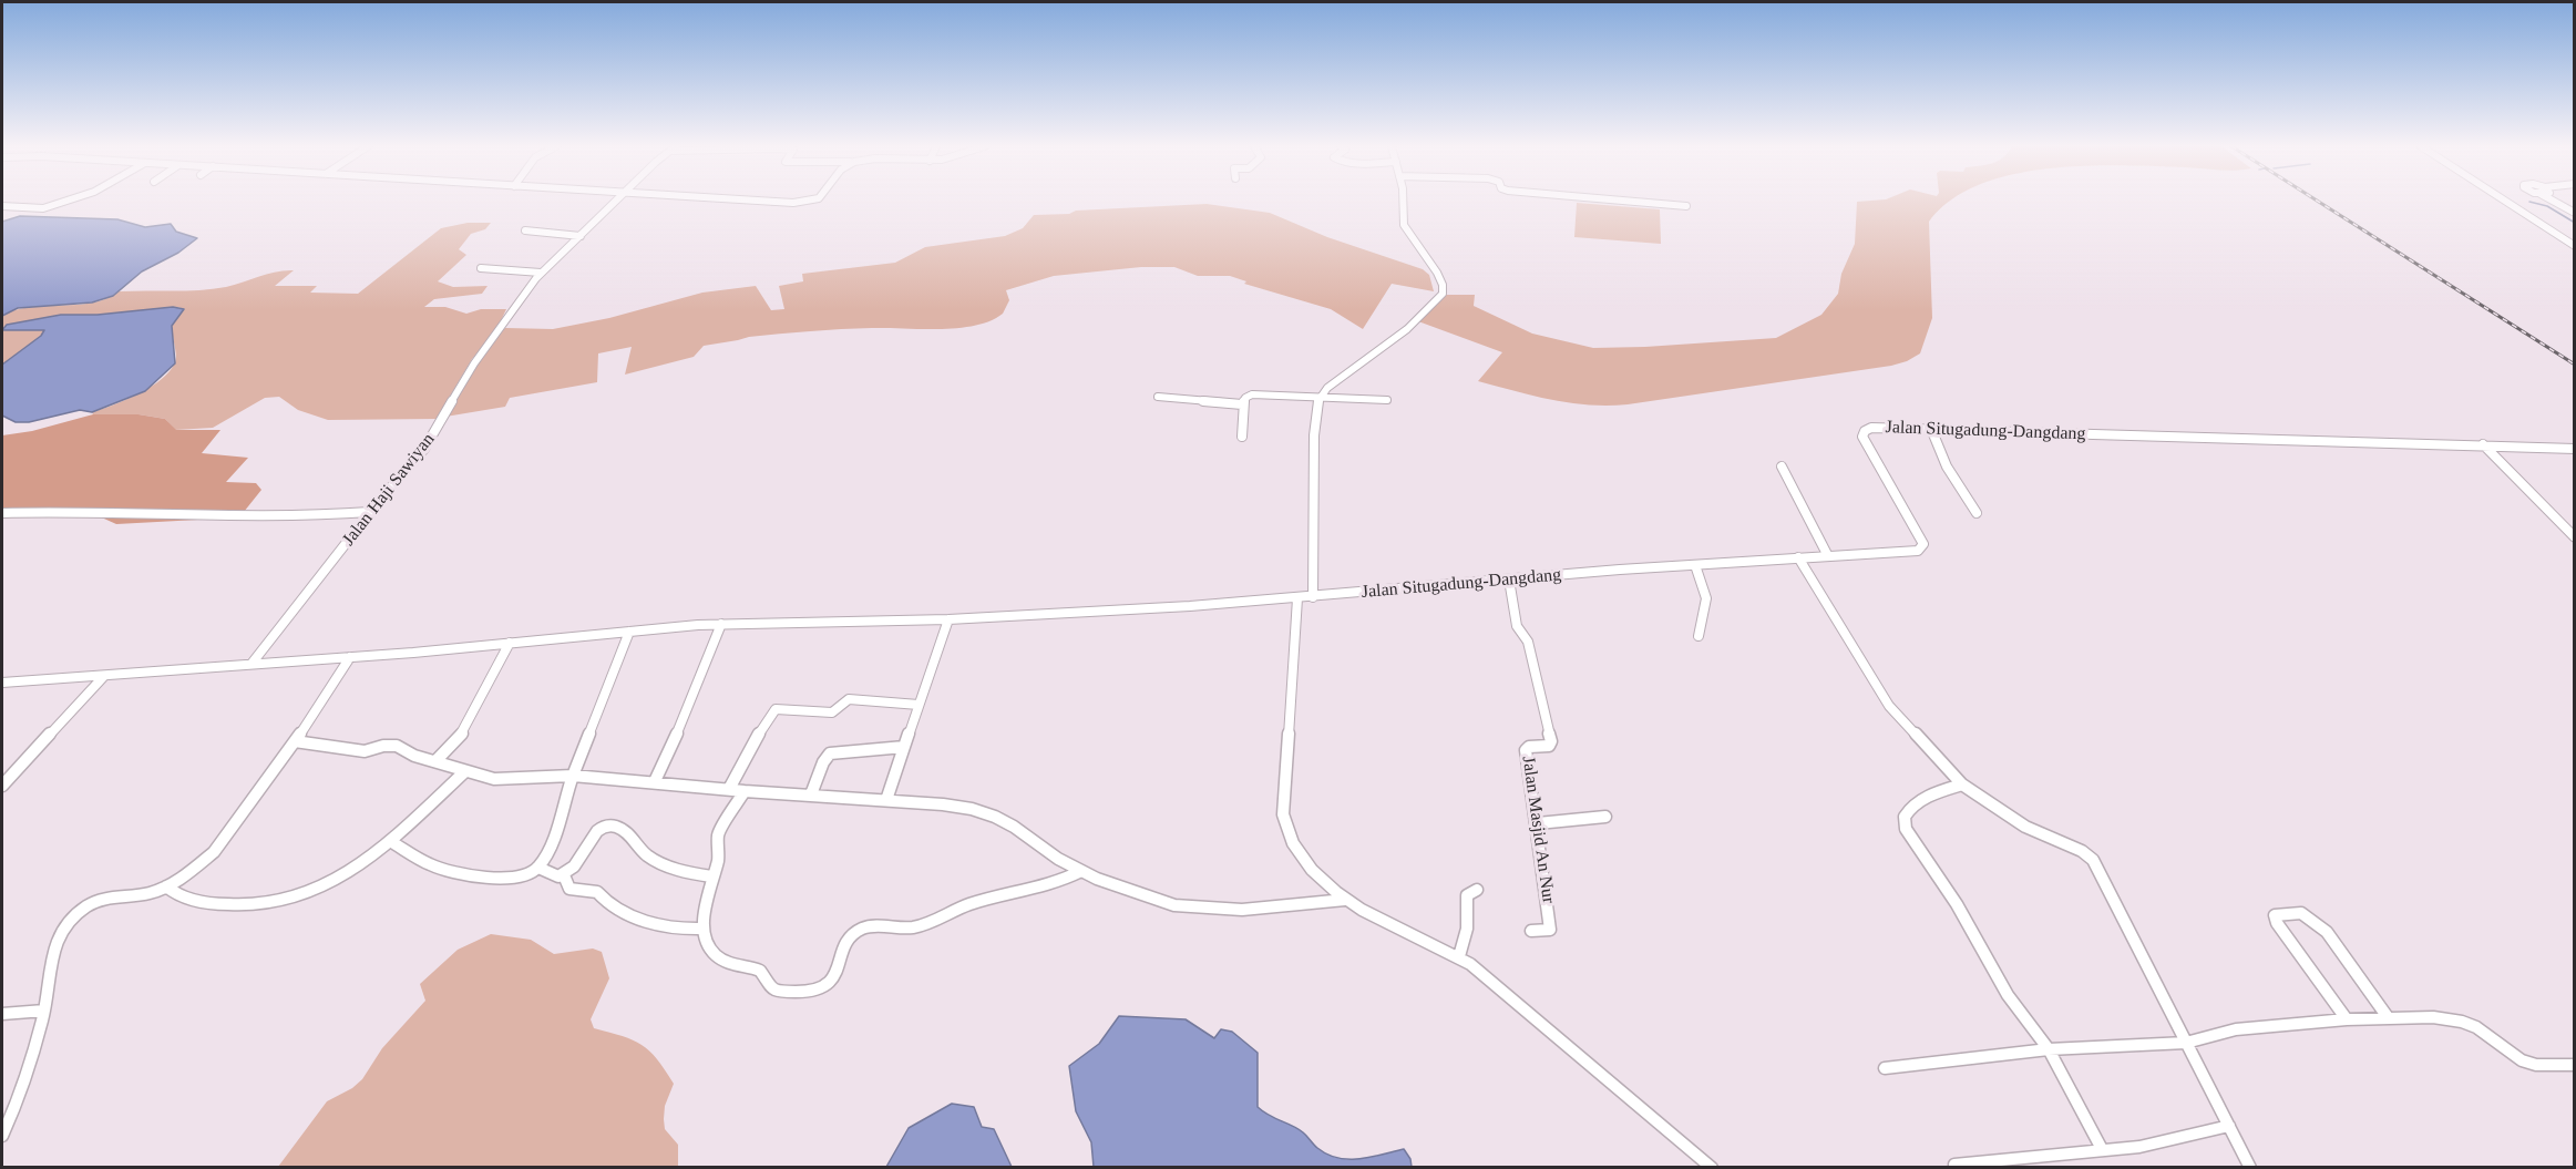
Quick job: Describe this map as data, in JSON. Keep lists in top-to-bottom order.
{
  "streets": {
    "street": ["Jalan Situgadung-Dangdang", "Jalan Haji Sawiyan", "Jalan Masjid An Nur"]
  },
  "crossings": [
    ["Jalan Situgadung-Dangdang", "Jalan Haji Sawiyan"],
    ["Jalan Situgadung-Dangdang", "Jalan Masjid An Nur"]
  ]
}
